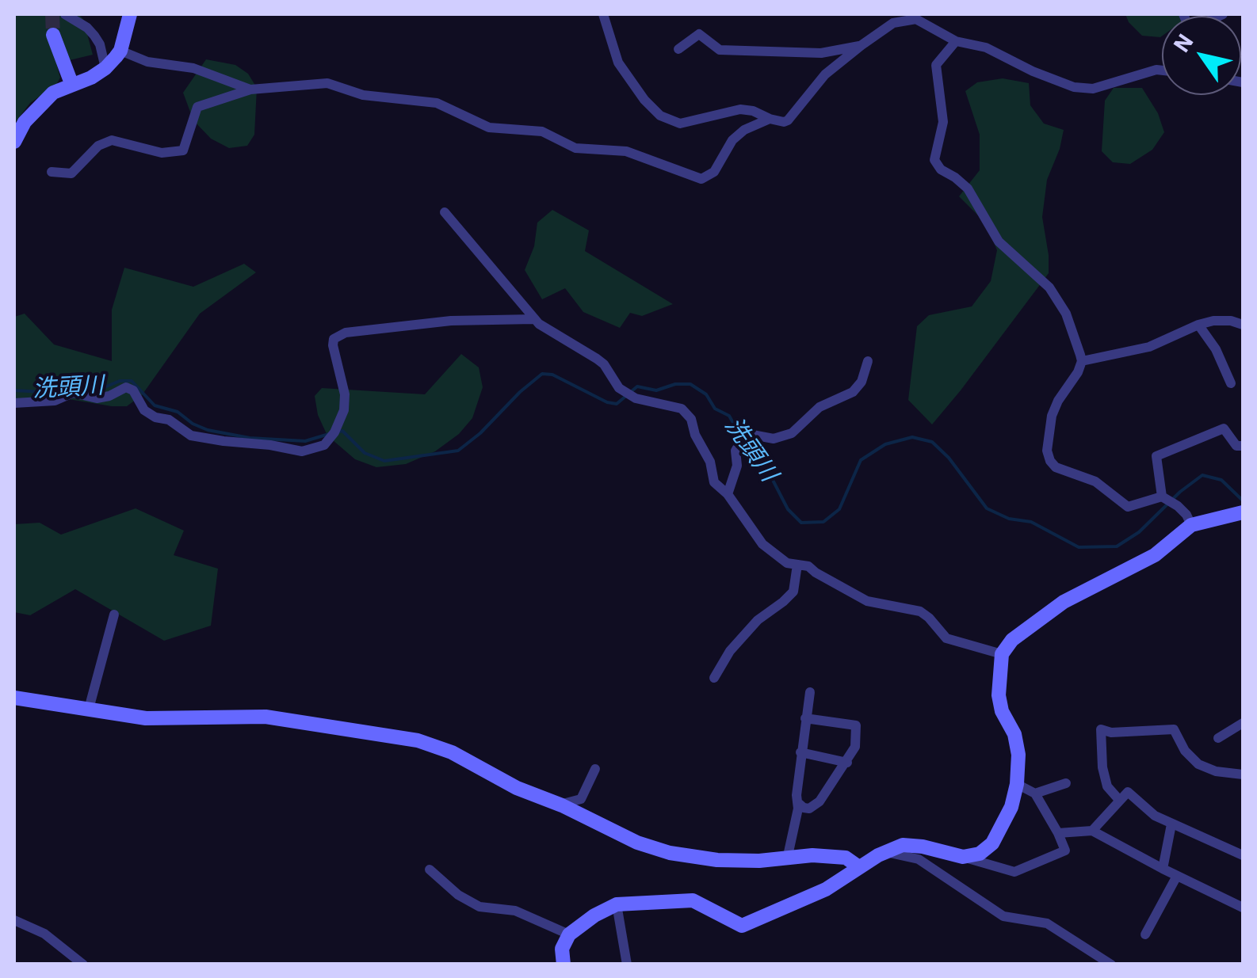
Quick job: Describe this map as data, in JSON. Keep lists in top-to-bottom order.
{
  "water": ["洗頭川"],
  "north": "top left"
}
